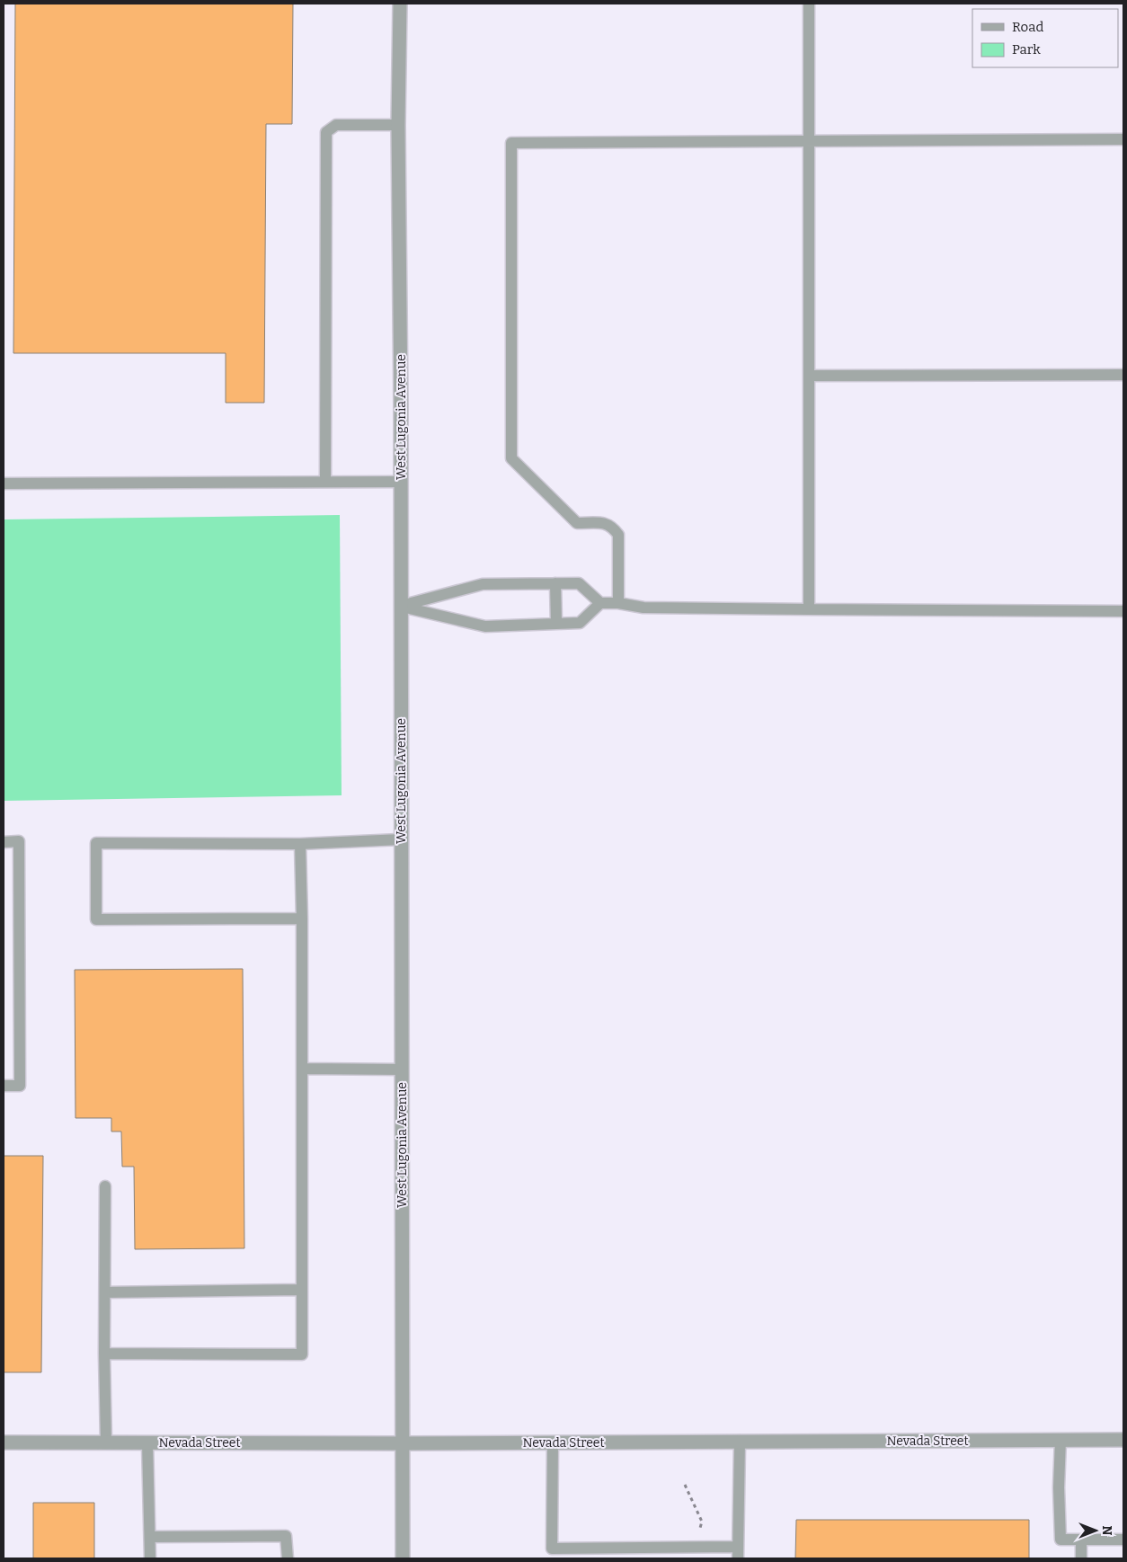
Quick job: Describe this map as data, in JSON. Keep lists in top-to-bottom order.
{
  "streets": {
    "street": ["West Lugonia Avenue", "Nevada Street"]
  },
  "crossings": [
    ["West Lugonia Avenue", "Nevada Street"]
  ],
  "legend": ["Road", "Park"],
  "north": "right"
}
